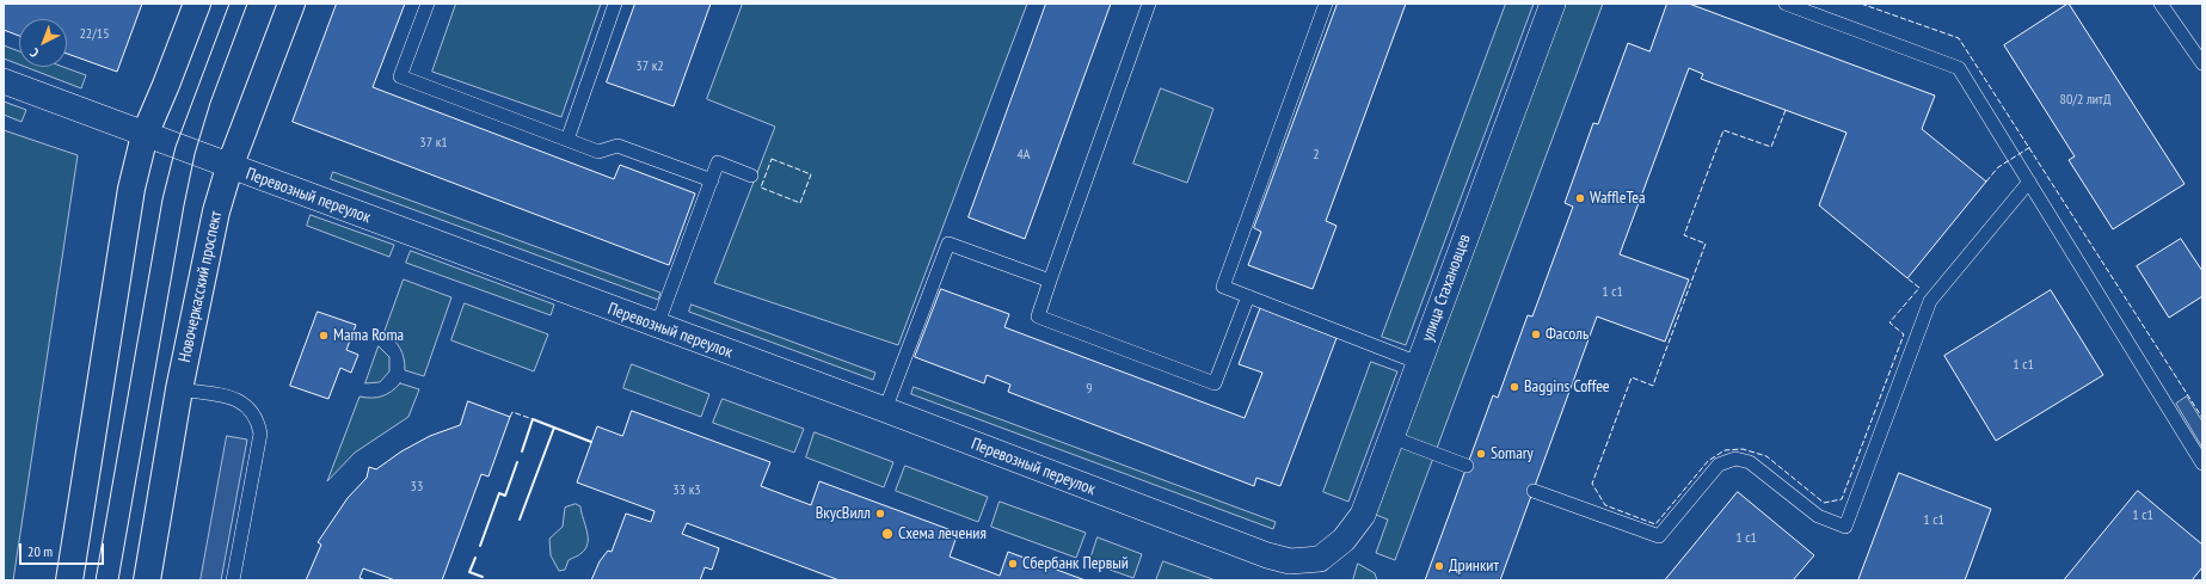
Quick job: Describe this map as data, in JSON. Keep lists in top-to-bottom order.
{
  "streets": {
    "main road": ["Новочеркасский проспект"],
    "street": ["Перевозный переулок", "улица Стахановцев"]
  },
  "crossings": [
    ["Перевозный переулок", "Новочеркасский проспект"],
    ["Перевозный переулок", "улица Стахановцев"]
  ],
  "places": [
    "WaffleTea",
    "Фасоль",
    "Mama Roma",
    "Baggins Coffee",
    "Somary",
    "ВкусВилл",
    "Схема лечения",
    "Сбербанк Первый",
    "Дринкит"
  ],
  "house_numbers": [
    "22/15",
    "37 к2",
    "80/2 литД",
    "37 к1",
    "4А",
    "2",
    "1 с1",
    "1 с1",
    "9",
    "33",
    "33 к3",
    "1 с1",
    "1 с1",
    "1 с1"
  ],
  "scale_bar": "20 m",
  "north": "bottom left"
}
